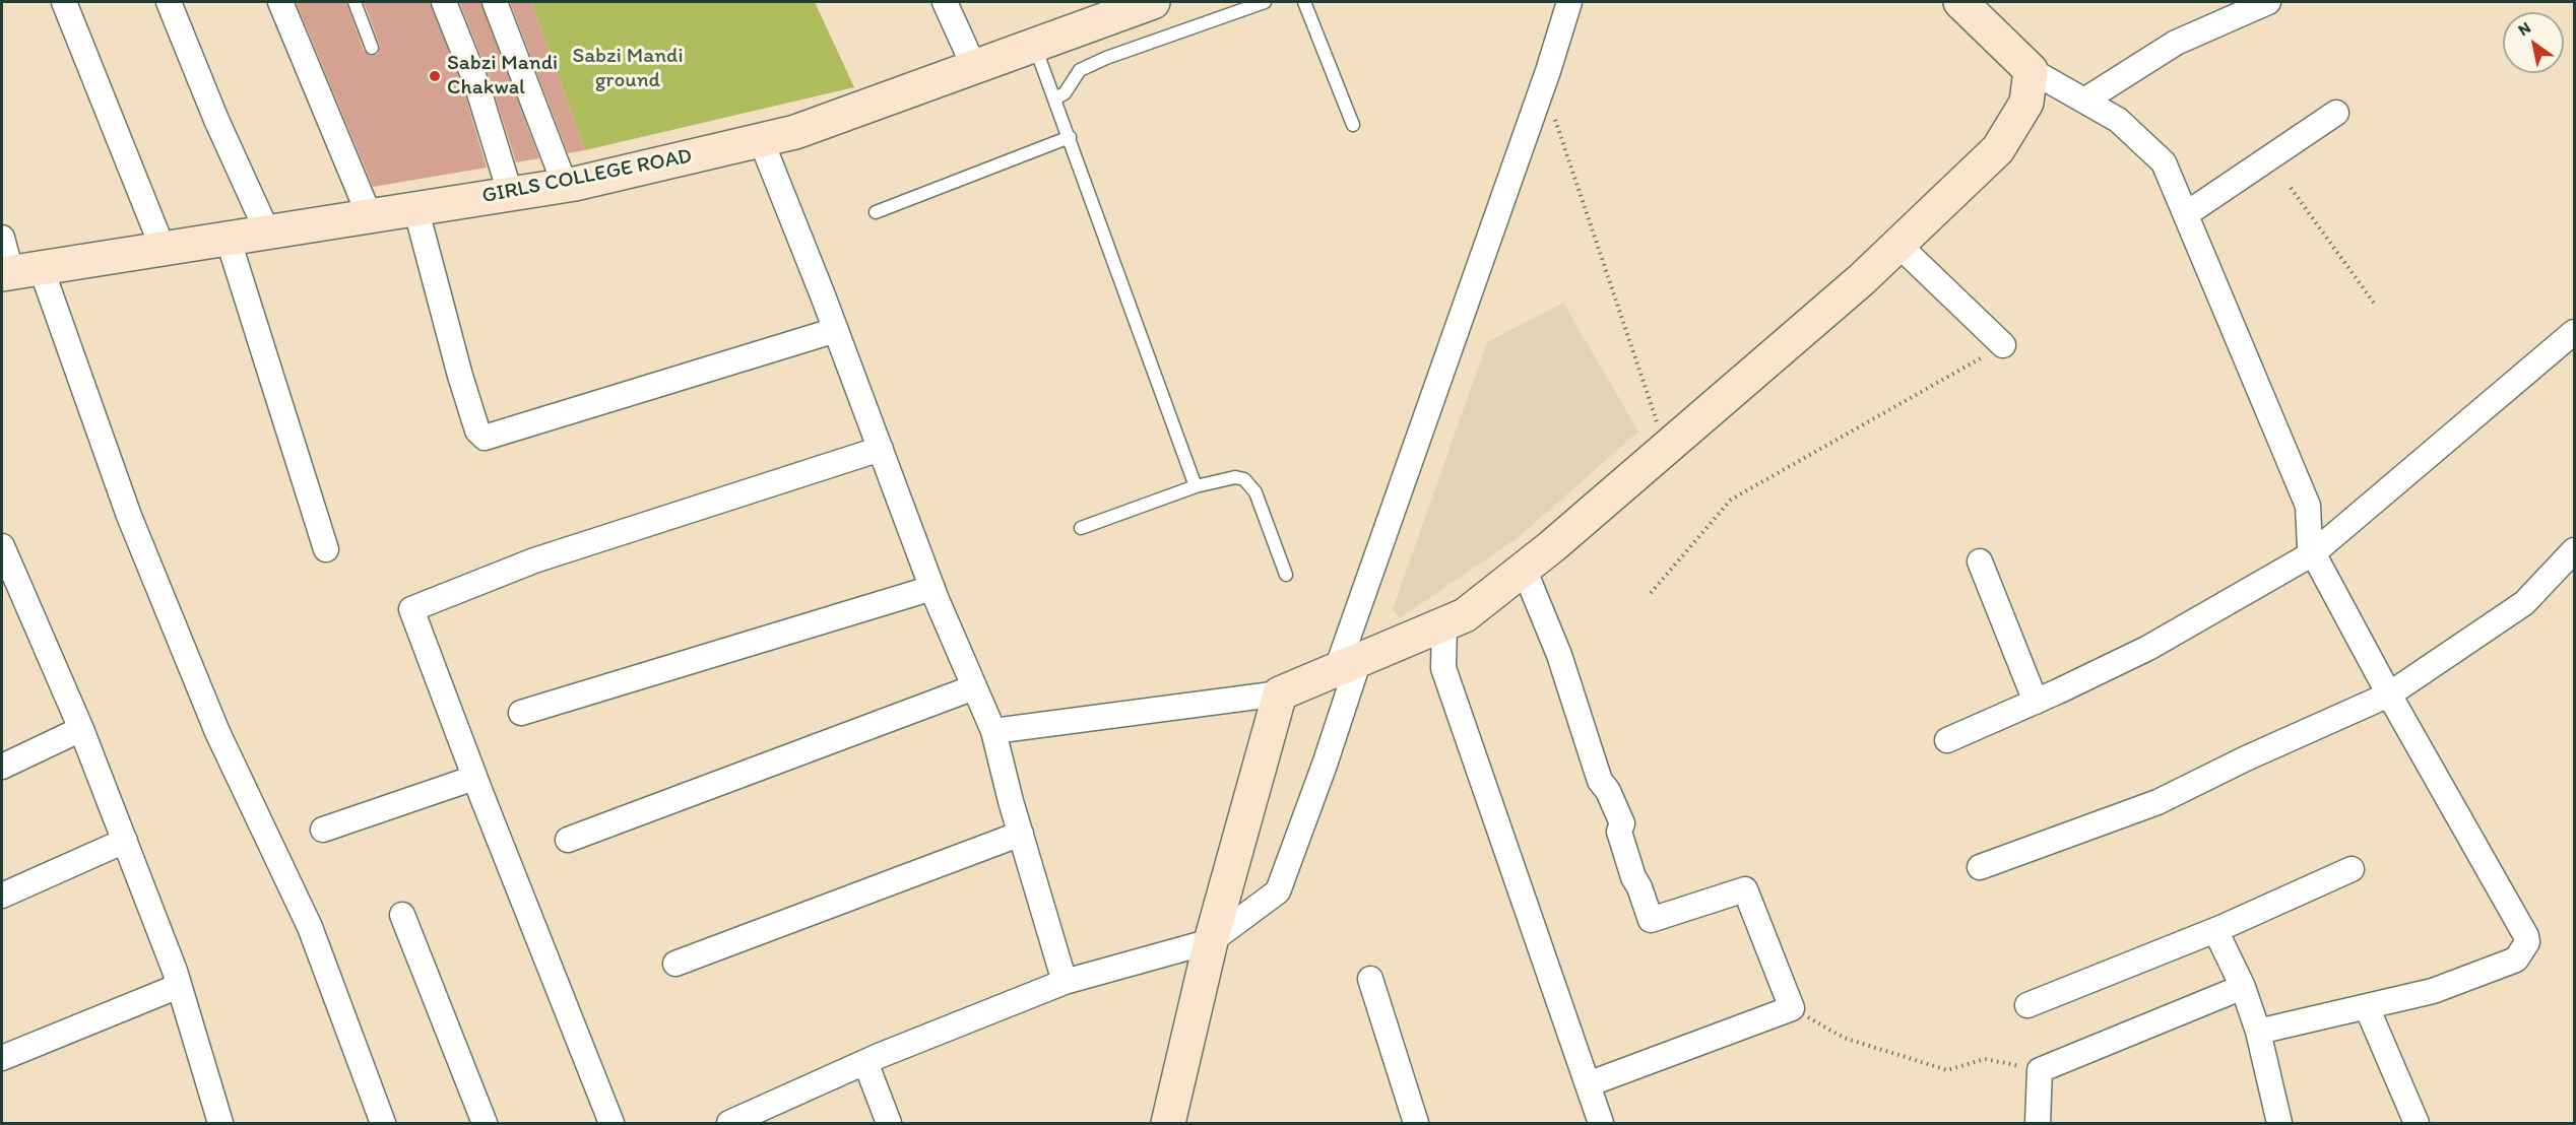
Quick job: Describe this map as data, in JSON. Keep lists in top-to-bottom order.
{
  "streets": {
    "street": ["GIRLS COLLEGE ROAD"]
  },
  "parks": ["Sabzi Mandi ground"],
  "places": ["Sabzi Mandi Chakwal"],
  "north": "top left"
}
